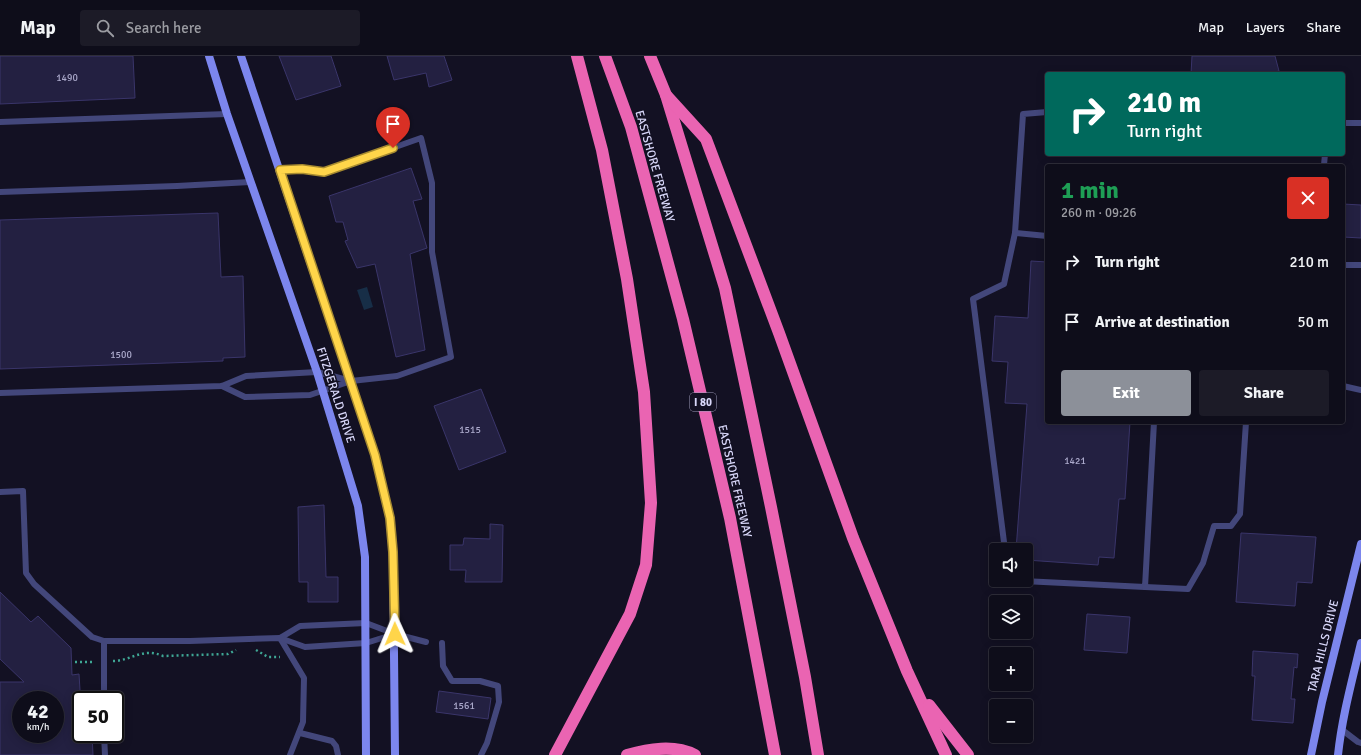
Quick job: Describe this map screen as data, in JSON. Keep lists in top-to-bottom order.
{
  "streets": {
    "highway": ["EASTSHORE FREEWAY", "I 80"],
    "main road": ["FITZGERALD DRIVE", "TARA HILLS DRIVE"]
  },
  "house_numbers": [
    "1490",
    "1500",
    "1515",
    "1421",
    "1561"
  ],
  "page": {
    "header": "Map",
    "search": "Search here",
    "nav": ["Map", "Layers", "Share"],
    "turn": ["210 m", "Turn right"],
    "heading": ["1 min", "260 m · 09:26"],
    "list": [
      {
        "name": "Turn right",
        "value": "210 m"
      },
      {
        "name": "Arrive at destination",
        "value": "50 m"
      }
    ],
    "buttons": ["Exit", "Share"],
    "map_buttons": ["+", "−"],
    "speed": "42 km/h",
    "limit": "50"
  }
}
